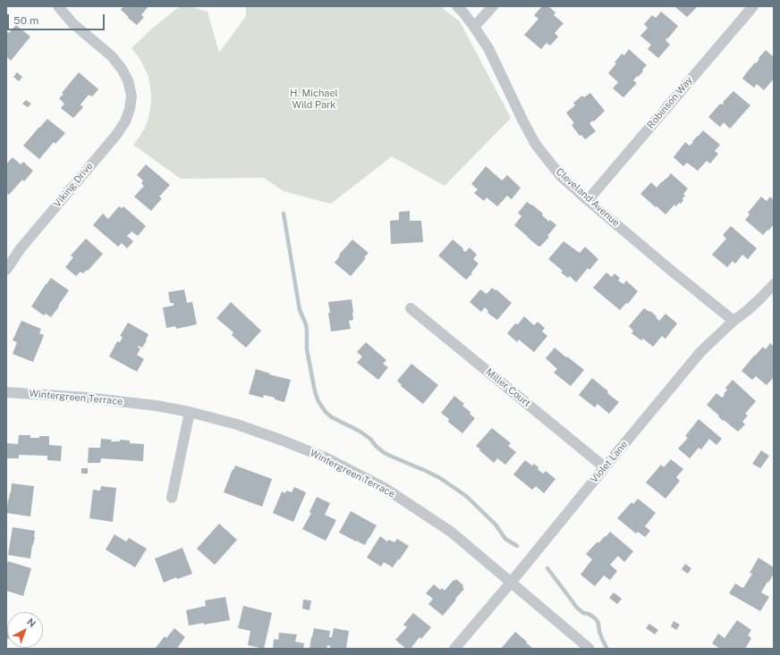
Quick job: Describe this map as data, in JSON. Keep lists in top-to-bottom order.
{
  "streets": {
    "street": [
      "Robinson Way",
      "Viking Drive",
      "Cleveland Avenue",
      "Miller Court",
      "Wintergreen Terrace",
      "Violet Lane"
    ]
  },
  "crossings": [
    ["Robinson Way", "Cleveland Avenue"],
    ["Cleveland Avenue", "Violet Lane"],
    ["Miller Court", "Violet Lane"],
    ["Wintergreen Terrace", "Violet Lane"]
  ],
  "parks": ["H. Michael Wild Park"],
  "scale_bar": "50 m",
  "north": "top right"
}
